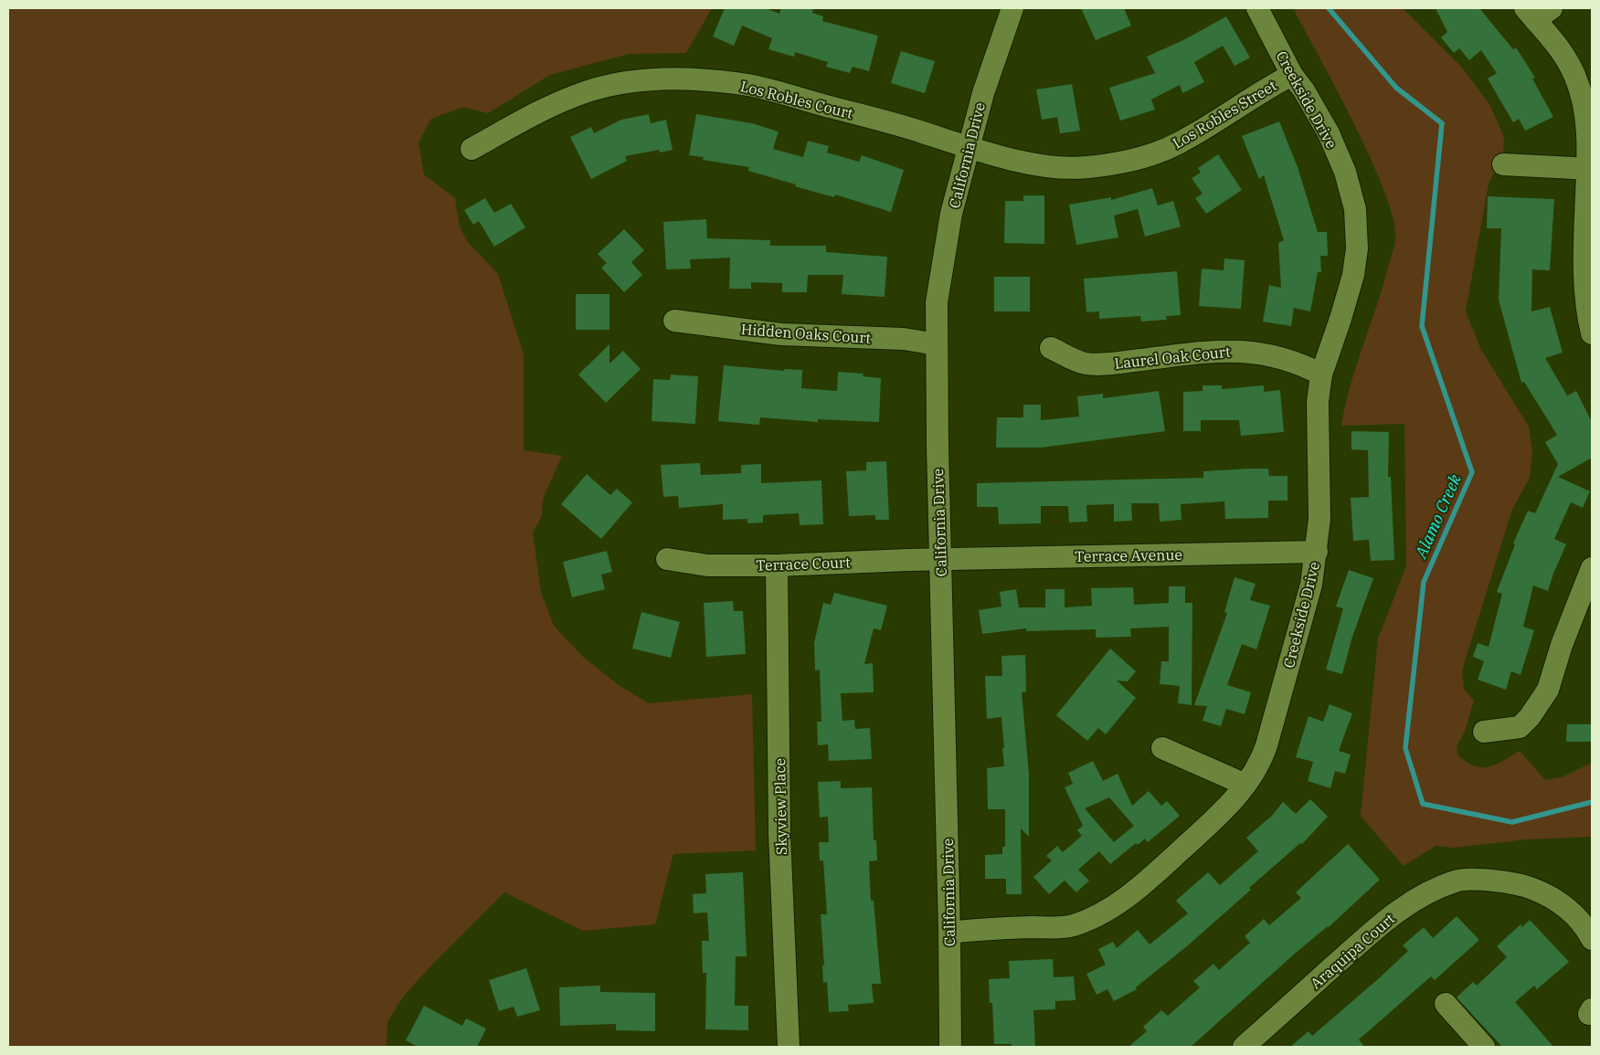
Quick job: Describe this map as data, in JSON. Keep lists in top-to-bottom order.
{
  "streets": {
    "street": [
      "Los Robles Court",
      "Creekside Drive",
      "Los Robles Street",
      "California Drive",
      "Hidden Oaks Court",
      "Laurel Oak Court",
      "Terrace Avenue",
      "Terrace Court",
      "Skyview Place",
      "Araquipa Court"
    ]
  },
  "crossings": [
    ["Los Robles Court", "Los Robles Street"],
    ["Los Robles Court", "California Drive"],
    ["Creekside Drive", "Los Robles Street"],
    ["Creekside Drive", "California Drive"],
    ["Creekside Drive", "Laurel Oak Court"],
    ["Creekside Drive", "Terrace Avenue"],
    ["Los Robles Street", "California Drive"],
    ["California Drive", "Hidden Oaks Court"],
    ["California Drive", "Terrace Avenue"],
    ["California Drive", "Terrace Court"],
    ["Terrace Avenue", "Terrace Court"],
    ["Terrace Court", "Skyview Place"]
  ],
  "water": ["Alamo Creek"]
}
